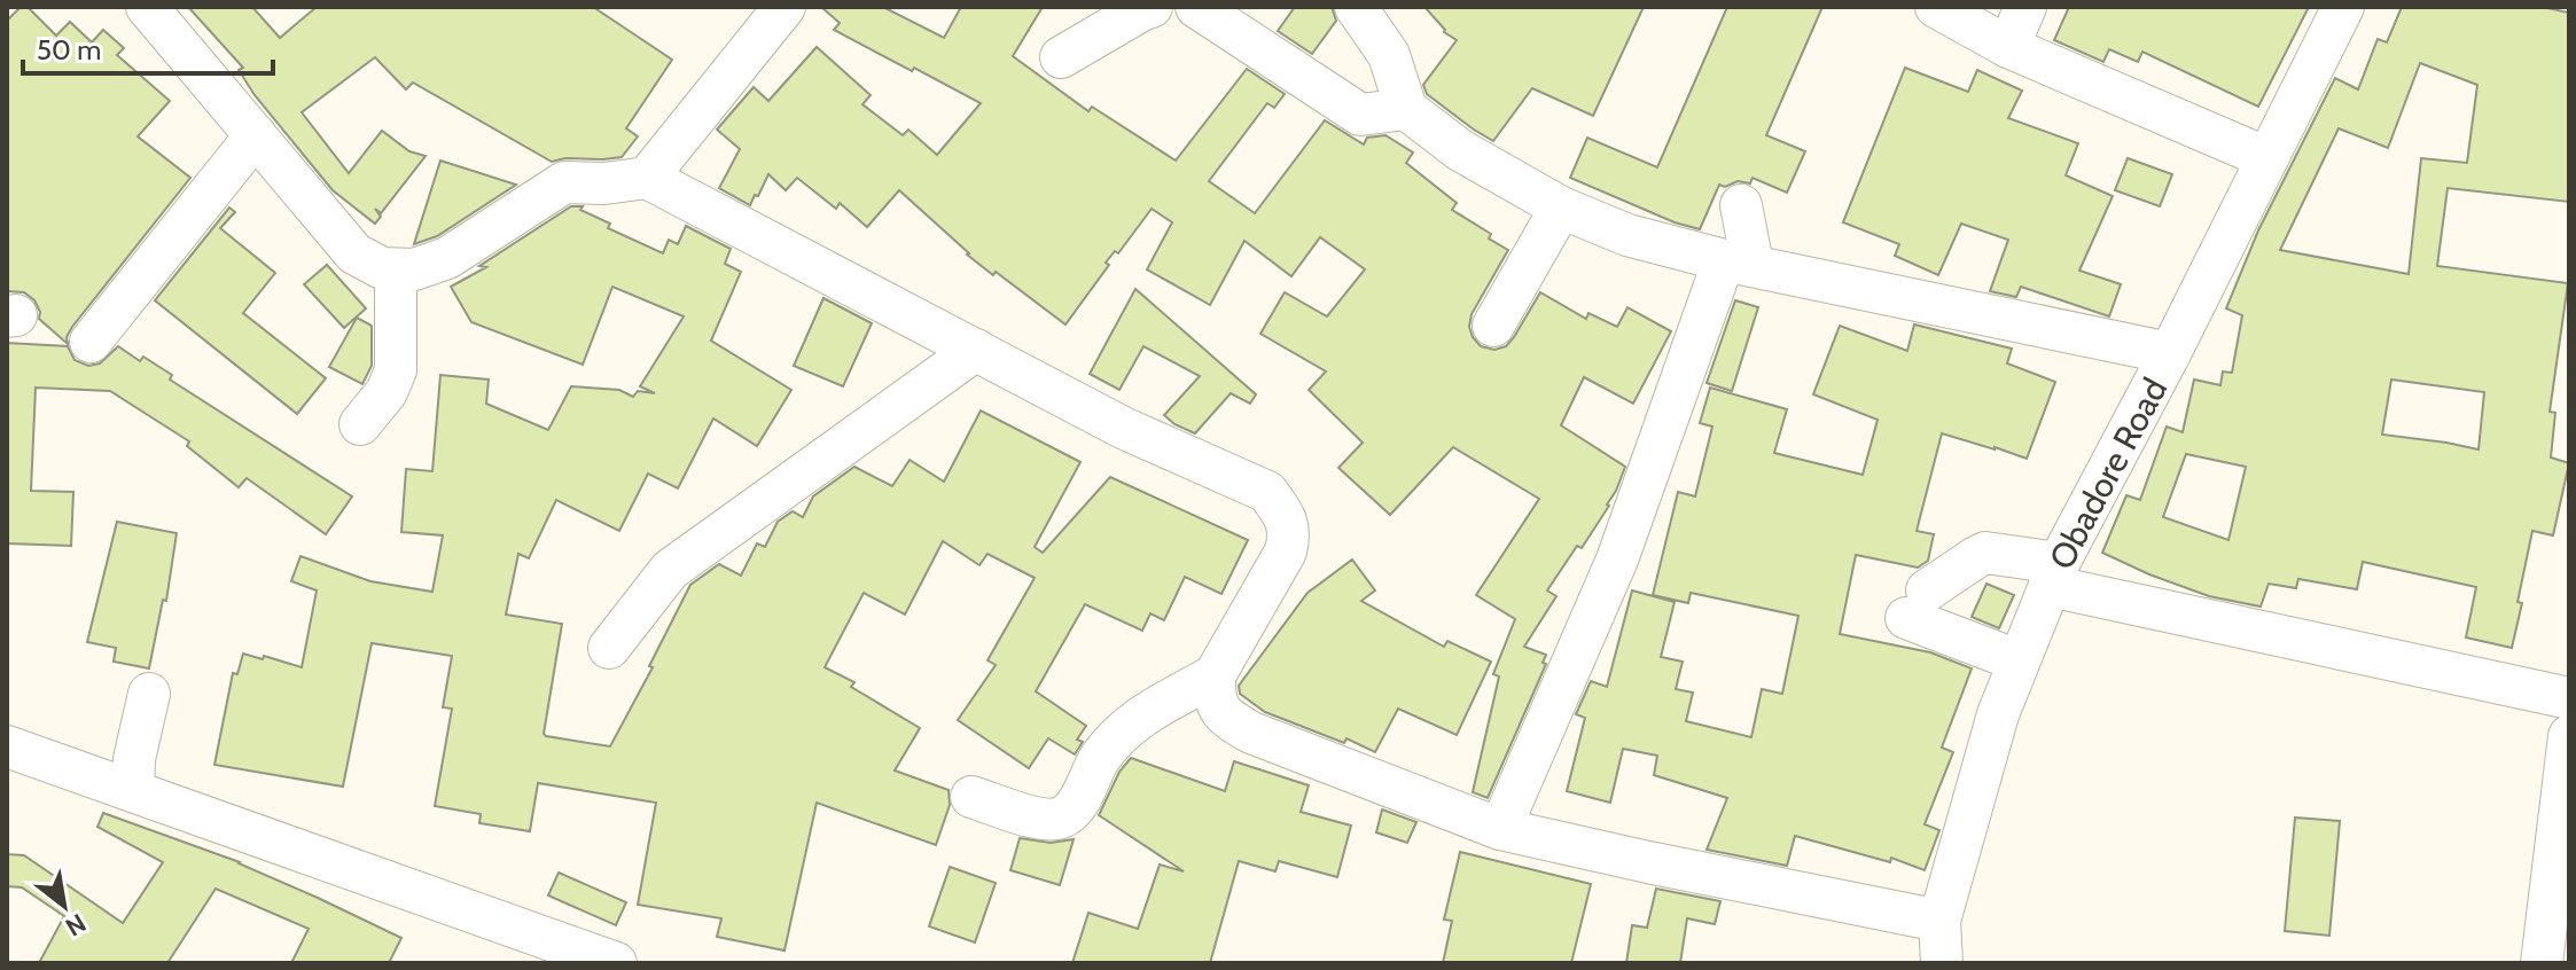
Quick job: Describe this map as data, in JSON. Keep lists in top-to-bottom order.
{
  "streets": {
    "street": ["Obadore Road"]
  },
  "scale_bar": "50 m",
  "north": "bottom right"
}
